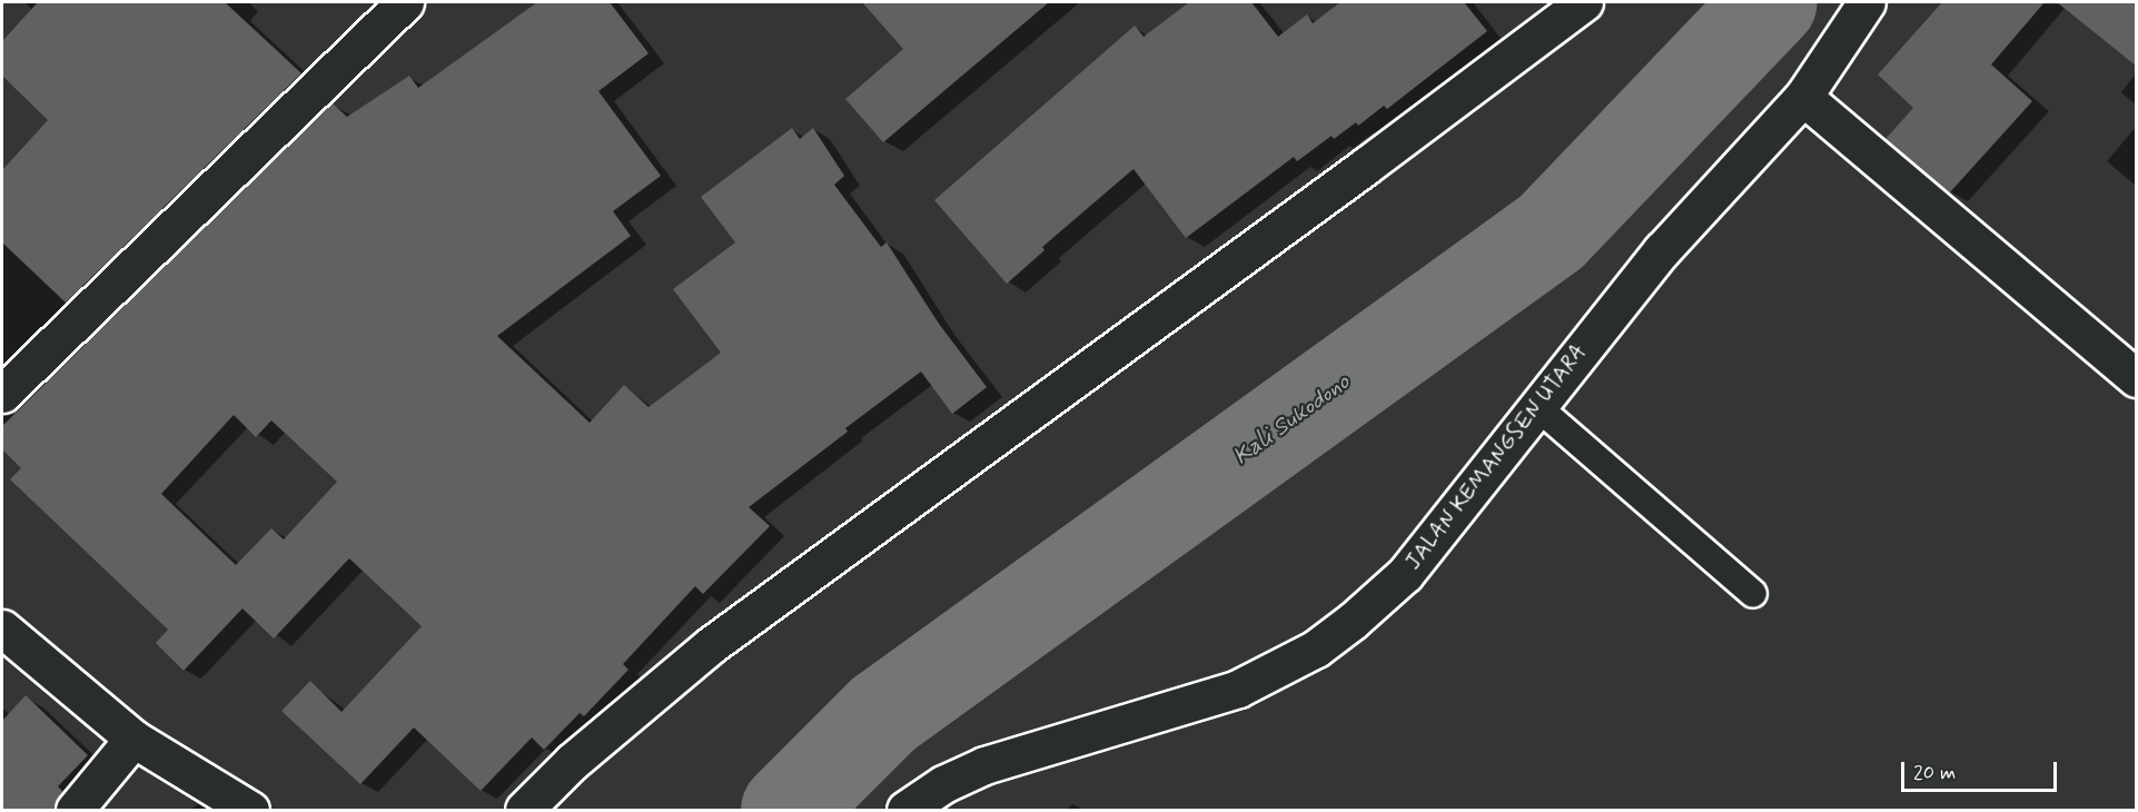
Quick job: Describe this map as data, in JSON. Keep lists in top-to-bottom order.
{
  "streets": {
    "street": ["JALAN KEMANGSEN UTARA"]
  },
  "water": ["Kali Sukodono"],
  "scale_bar": "20 m"
}
